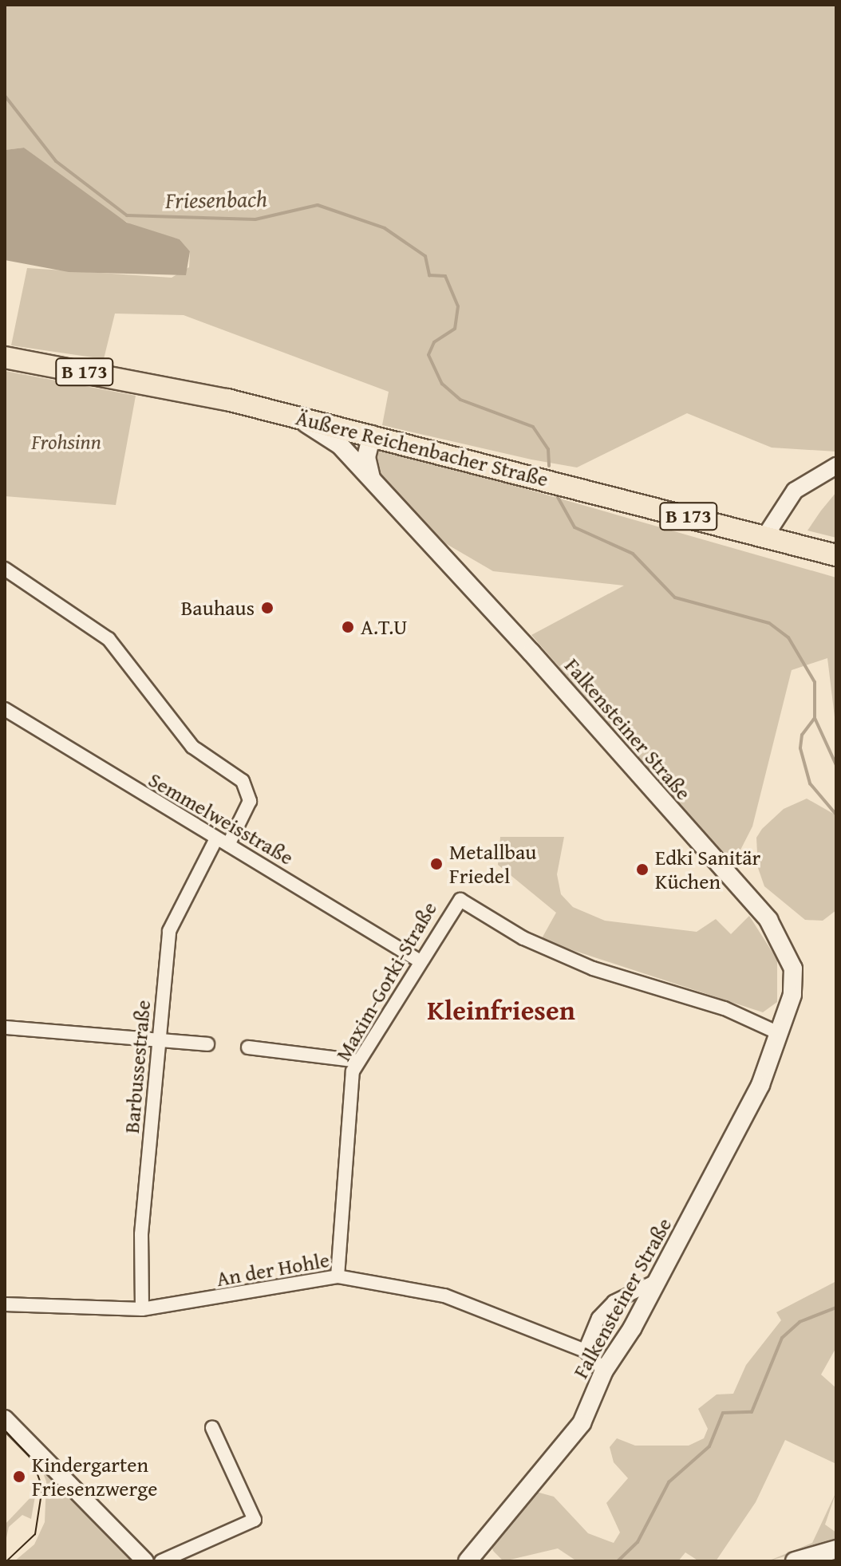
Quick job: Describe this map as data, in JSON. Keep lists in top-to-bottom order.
{
  "streets": {
    "main road": ["B 173", "Äußere Reichenbacher Straße", "Falkensteiner Straße"],
    "street": [
      "Semmelweisstraße",
      "Maxim-Gorki-Straße",
      "Barbussestraße",
      "An der Hohle"
    ]
  },
  "crossings": [
    ["Äußere Reichenbacher Straße", "Falkensteiner Straße"],
    ["Falkensteiner Straße", "Maxim-Gorki-Straße"],
    ["Falkensteiner Straße", "An der Hohle"],
    ["Semmelweisstraße", "Maxim-Gorki-Straße"],
    ["Semmelweisstraße", "Barbussestraße"],
    ["Maxim-Gorki-Straße", "An der Hohle"],
    ["Barbussestraße", "An der Hohle"]
  ],
  "districts": ["Kleinfriesen"],
  "water": ["Friesenbach"],
  "parks": ["Frohsinn"],
  "places": [
    "Bauhaus",
    "A.T.U",
    "Metallbau Friedel",
    "Edki Sanitär Küchen",
    "Kindergarten Friesenzwerge"
  ]
}
